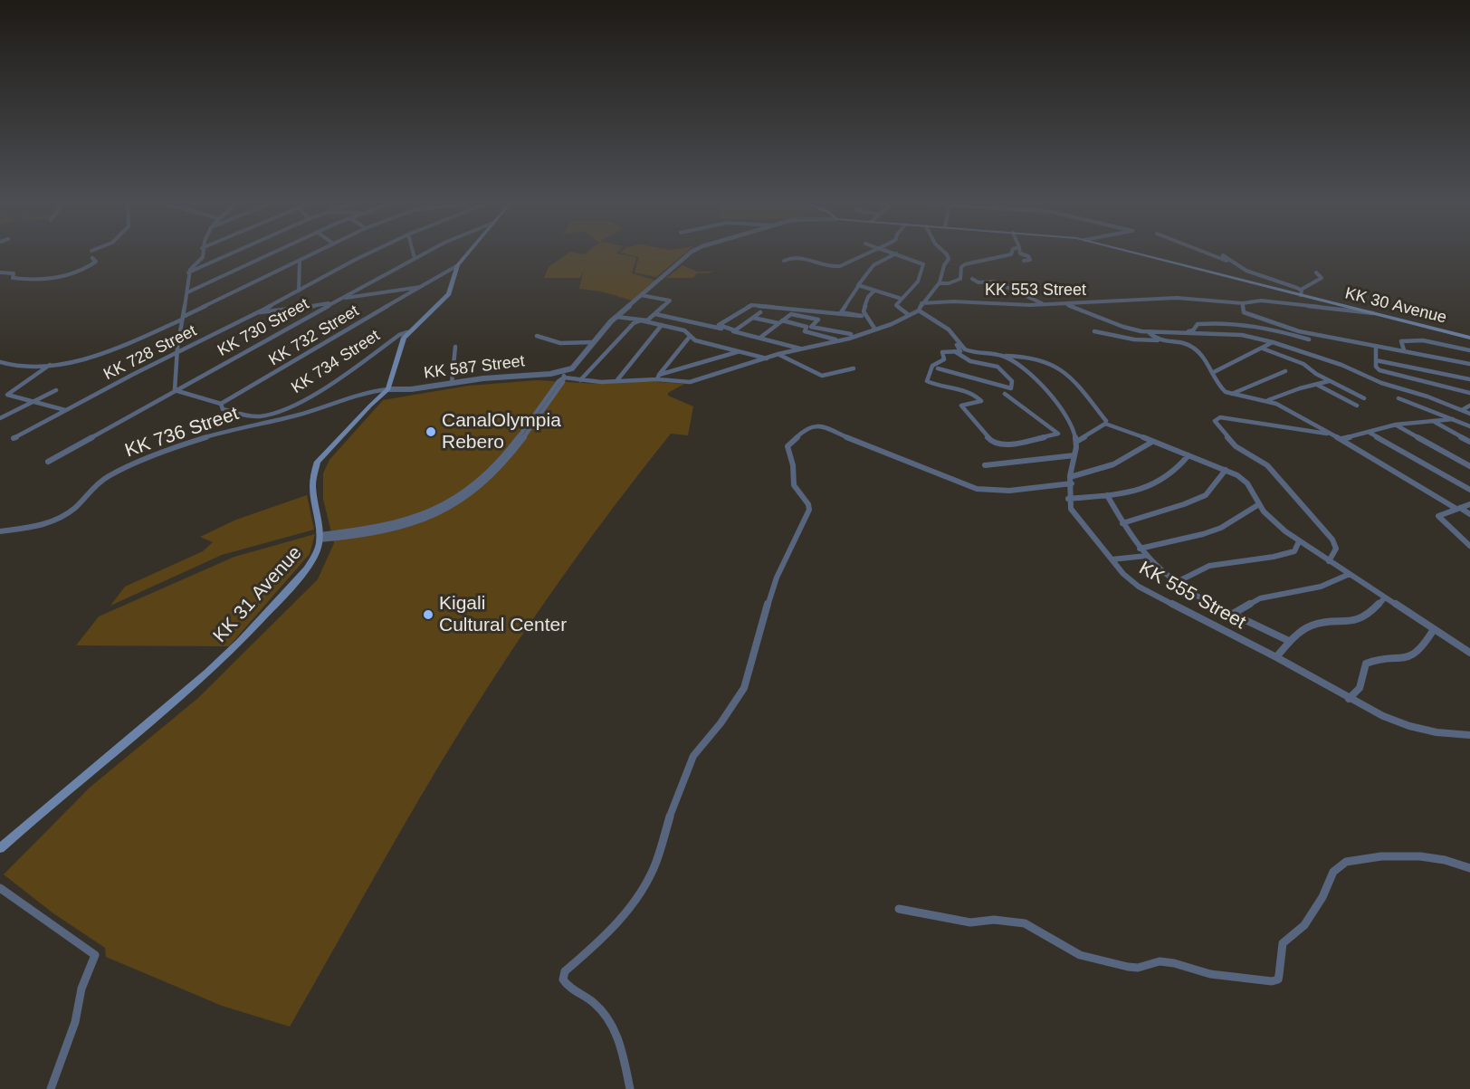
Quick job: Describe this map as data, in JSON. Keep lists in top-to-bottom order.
{
  "streets": {
    "main road": ["KK 30 Avenue", "KK 31 Avenue"],
    "street": [
      "KK 553 Street",
      "KK 730 Street",
      "KK 732 Street",
      "KK 728 Street",
      "KK 734 Street",
      "KK 587 Street",
      "KK 736 Street",
      "KK 555 Street"
    ]
  },
  "crossings": [
    ["KK 553 Street", "KK 30 Avenue"],
    ["KK 730 Street", "KK 732 Street"],
    ["KK 732 Street", "KK 728 Street"],
    ["KK 732 Street", "KK 31 Avenue"],
    ["KK 734 Street", "KK 31 Avenue"],
    ["KK 587 Street", "KK 736 Street"],
    ["KK 587 Street", "KK 31 Avenue"],
    ["KK 736 Street", "KK 31 Avenue"]
  ],
  "places": ["CanalOlympia Rebero", "Kigali Cultural Center"]
}
